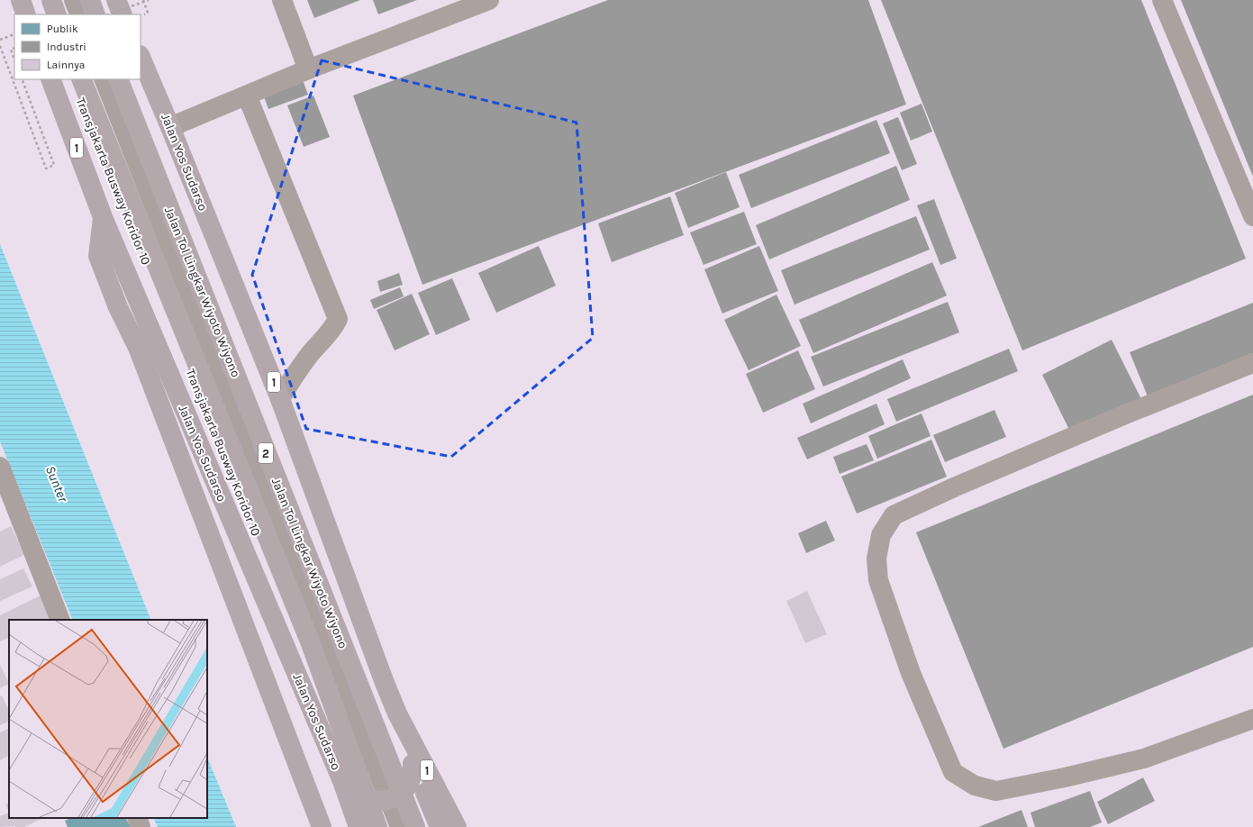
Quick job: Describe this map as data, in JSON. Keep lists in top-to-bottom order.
{
  "streets": {
    "highway": [
      "1",
      "Jalan Yos Sudarso",
      "Jalan Tol Lingkar Wiyoto Wiyono",
      "2"
    ],
    "street": ["Transjakarta Busway Koridor 10"]
  },
  "water": ["Sunter"],
  "legend": ["Publik", "Industri", "Lainnya"]
}
